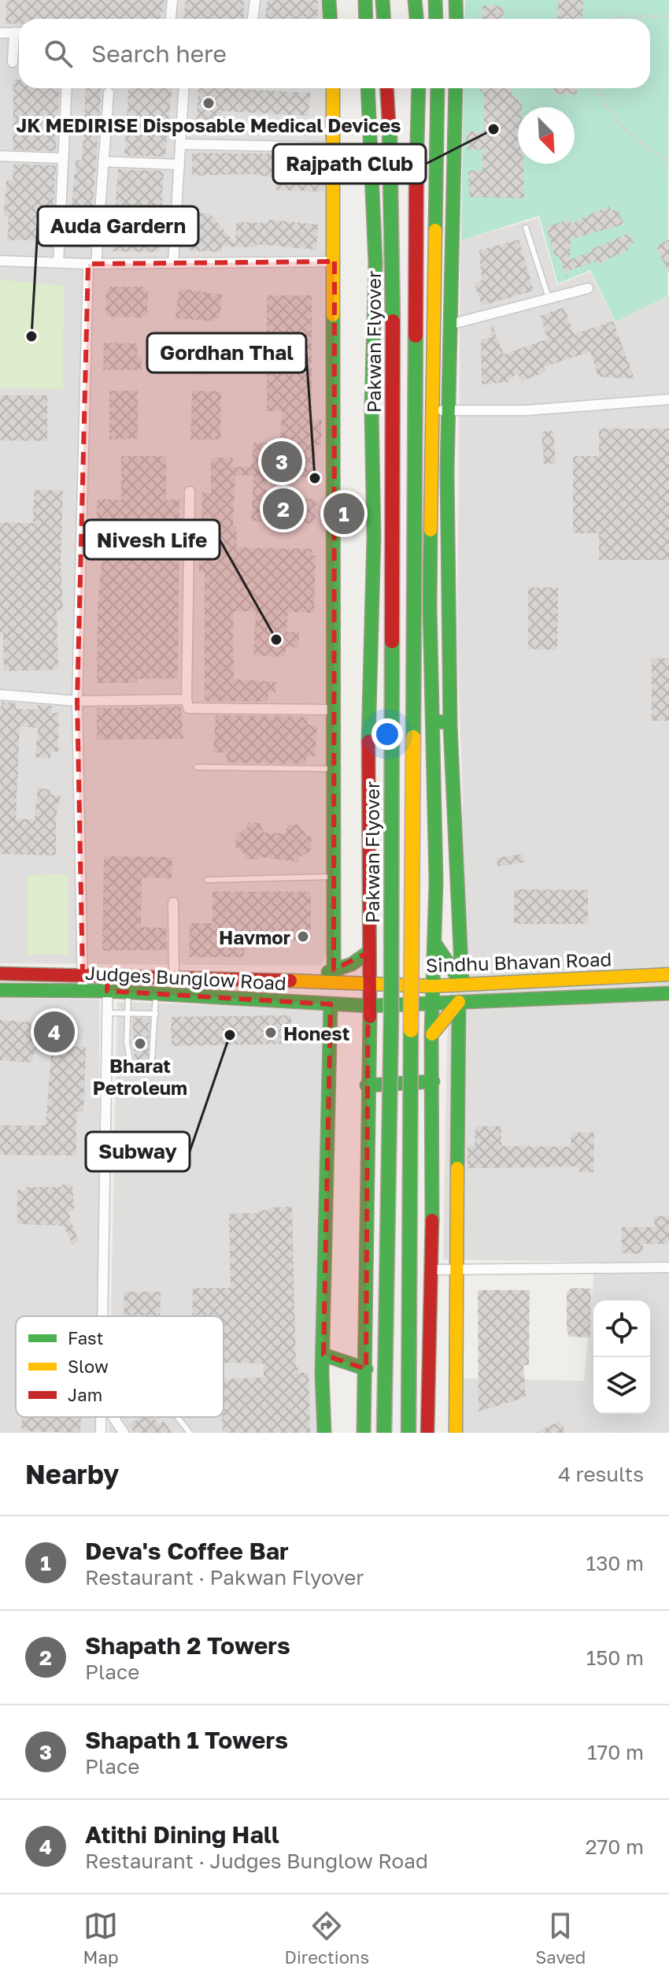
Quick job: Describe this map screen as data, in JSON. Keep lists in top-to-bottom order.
{
  "streets": {
    "main road": ["Pakwan Flyover", "Sindhu Bhavan Road", "Judges Bunglow Road"]
  },
  "crossings": [
    ["Sindhu Bhavan Road", "Judges Bunglow Road"]
  ],
  "places": [
    "JK MEDIRISE Disposable Medical Devices",
    "Rajpath Club",
    "Auda Gardern",
    "Gordhan Thal",
    "Nivesh Life",
    "Havmor",
    "Honest",
    "Subway",
    "Bharat Petroleum"
  ],
  "legend": ["Fast", "Slow", "Jam"],
  "north": "bottom right",
  "page": {
    "search": "Search here",
    "pins": [
      "3",
      "2",
      "1",
      "4"
    ],
    "heading": ["Nearby", "4 results"],
    "list": [
      {
        "mark": "1",
        "name": "Deva's Coffee Bar",
        "note": "Restaurant · Pakwan Flyover",
        "value": "130 m"
      },
      {
        "mark": "2",
        "name": "Shapath 2 Towers",
        "note": "Place",
        "value": "150 m"
      },
      {
        "mark": "3",
        "name": "Shapath 1 Towers",
        "note": "Place",
        "value": "170 m"
      },
      {
        "mark": "4",
        "name": "Atithi Dining Hall",
        "note": "Restaurant · Judges Bunglow Road",
        "value": "270 m"
      }
    ],
    "nav": ["Map", "Directions", "Saved"]
  }
}
